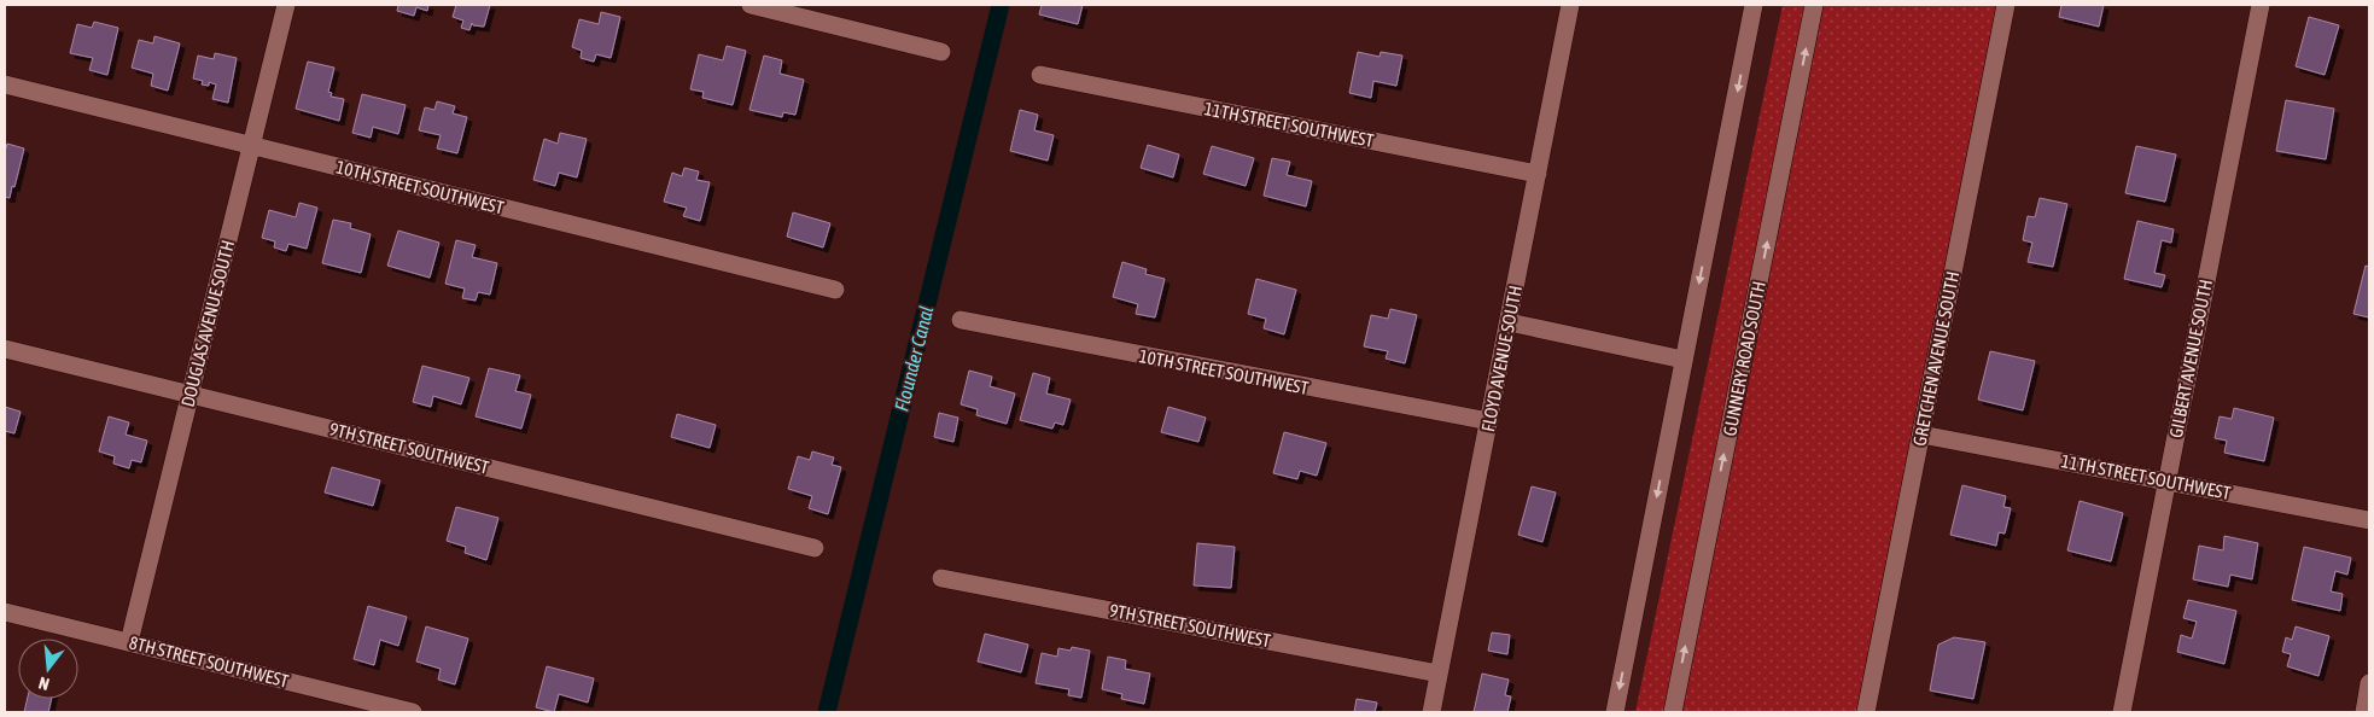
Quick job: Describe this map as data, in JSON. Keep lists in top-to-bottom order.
{
  "streets": {
    "street": [
      "11TH STREET SOUTHWEST",
      "10TH STREET SOUTHWEST",
      "DOUGLAS AVENUE SOUTH",
      "FLOYD AVENUE SOUTH",
      "GUNNERY ROAD SOUTH",
      "GRETCHEN AVENUE SOUTH",
      "GILBERT AVENUE SOUTH",
      "9TH STREET SOUTHWEST",
      "8TH STREET SOUTHWEST"
    ]
  },
  "crossings": [
    ["11TH STREET SOUTHWEST", "FLOYD AVENUE SOUTH"],
    ["11TH STREET SOUTHWEST", "GRETCHEN AVENUE SOUTH"],
    ["11TH STREET SOUTHWEST", "GILBERT AVENUE SOUTH"],
    ["10TH STREET SOUTHWEST", "DOUGLAS AVENUE SOUTH"],
    ["10TH STREET SOUTHWEST", "FLOYD AVENUE SOUTH"],
    ["DOUGLAS AVENUE SOUTH", "9TH STREET SOUTHWEST"],
    ["DOUGLAS AVENUE SOUTH", "8TH STREET SOUTHWEST"],
    ["FLOYD AVENUE SOUTH", "9TH STREET SOUTHWEST"]
  ],
  "water": ["Flounder Canal"],
  "north": "bottom"
}
